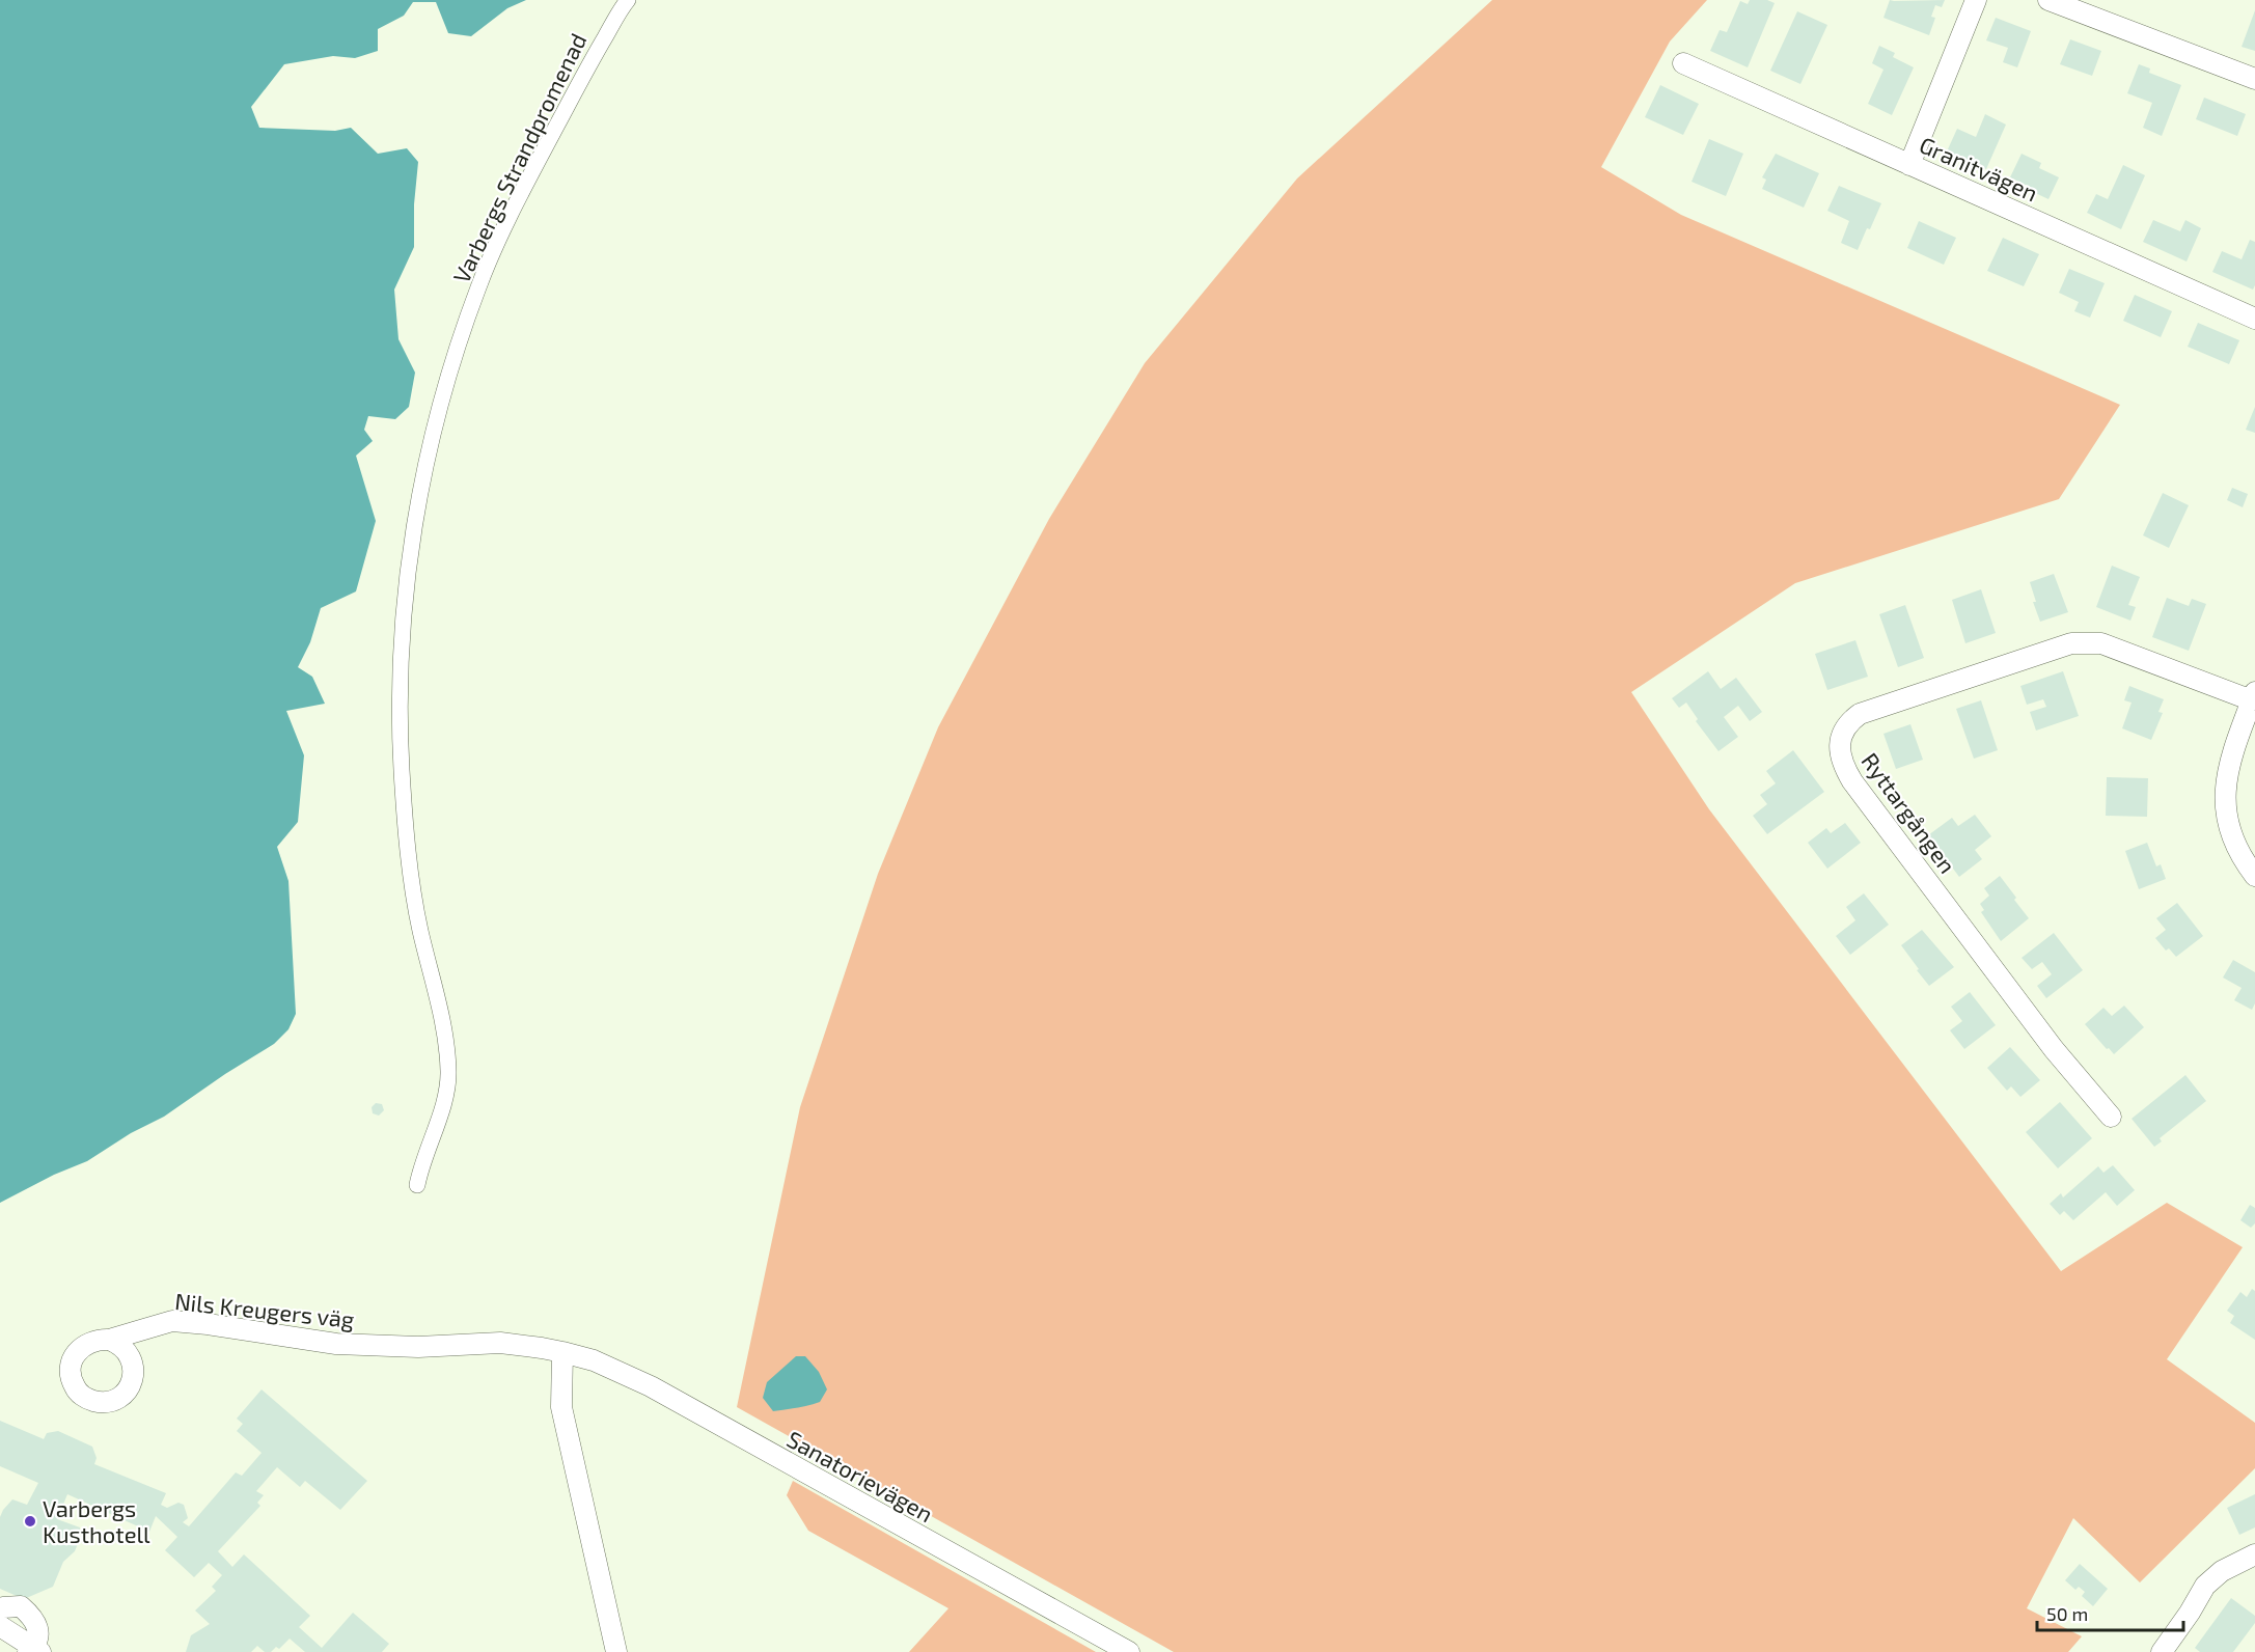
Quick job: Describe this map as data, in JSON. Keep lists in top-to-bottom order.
{
  "streets": {
    "street": [
      "Varbergs Strandpromenad",
      "Granitvägen",
      "Ryttargången",
      "Nils Kreugers väg",
      "Sanatorievägen"
    ]
  },
  "crossings": [
    ["Nils Kreugers väg", "Sanatorievägen"]
  ],
  "places": ["Varbergs Kusthotell"],
  "scale_bar": "50 m"
}
